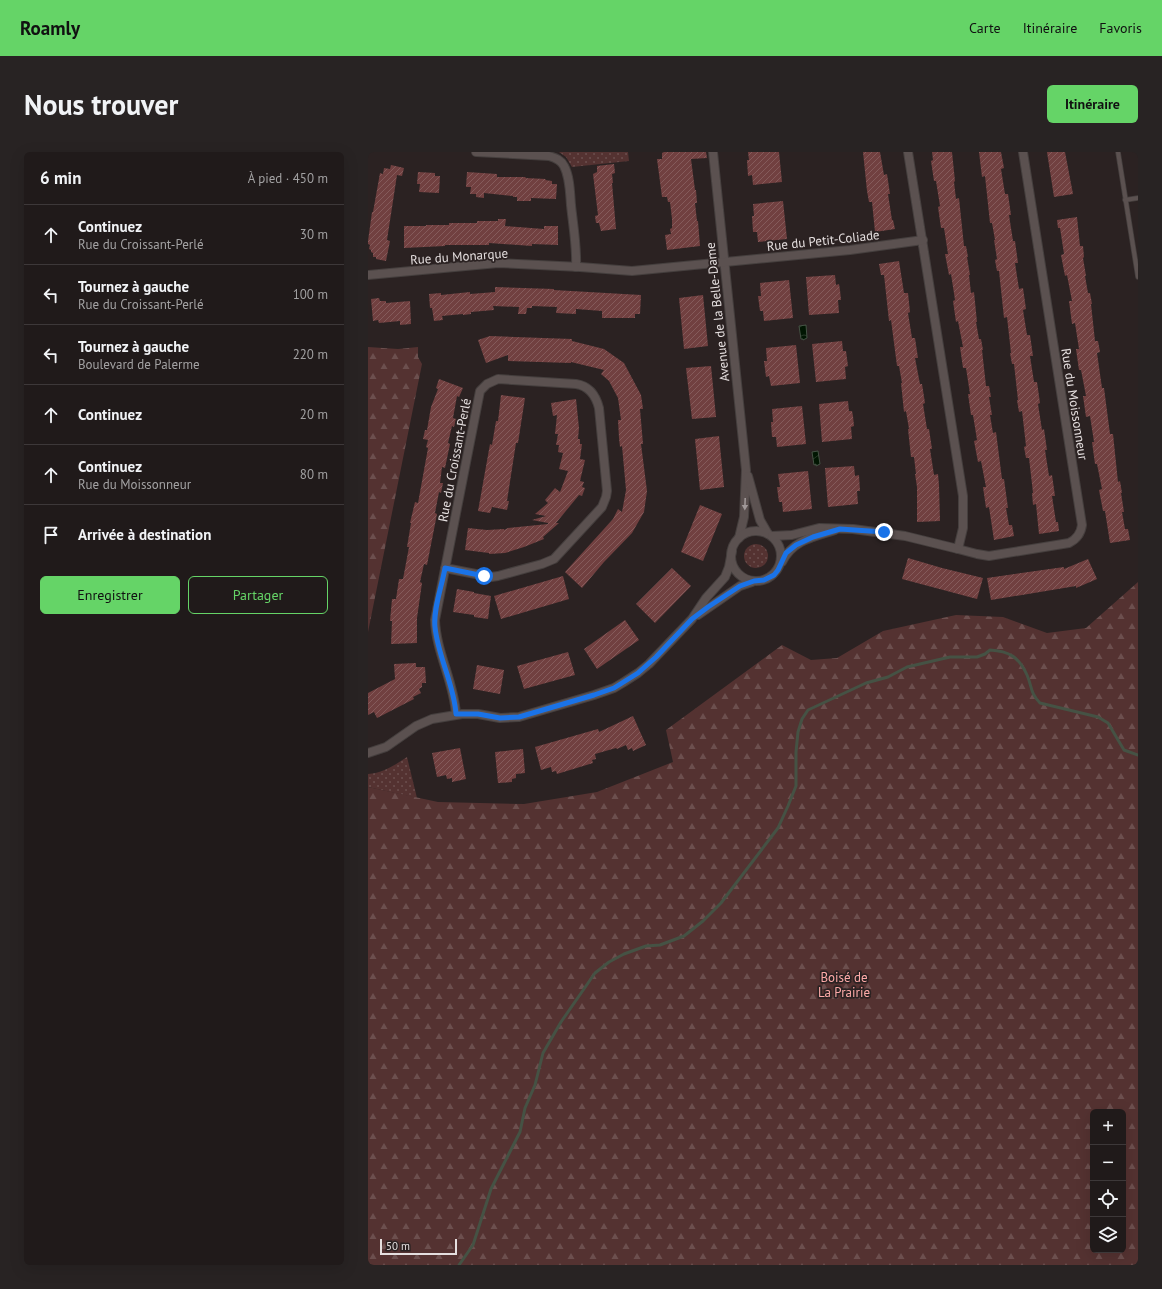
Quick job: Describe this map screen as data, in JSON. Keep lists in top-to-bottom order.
{
  "streets": {
    "street": [
      "Rue du Petit-Coliade",
      "Rue du Monarque",
      "Avenue de la Belle-Dame",
      "Rue du Moissonneur",
      "Rue du Croissant-Perlé"
    ]
  },
  "crossings": [
    ["Rue du Petit-Coliade", "Rue du Monarque"],
    ["Rue du Petit-Coliade", "Avenue de la Belle-Dame"],
    ["Rue du Monarque", "Avenue de la Belle-Dame"],
    ["Avenue de la Belle-Dame", "Rue du Moissonneur"]
  ],
  "parks": ["Boisé de La Prairie"],
  "scale_bar": "50 m",
  "page": {
    "header": "Roamly",
    "nav": ["Carte", "Itinéraire", "Favoris"],
    "buttons": [
      "Itinéraire",
      ["Enregistrer", "Partager"]
    ],
    "title": "Nous trouver",
    "heading": ["6 min", "À pied · 450 m"],
    "list": [
      ["Continuez", "Rue du Croissant-Perlé", "30 m"],
      ["Tournez à gauche", "Rue du Croissant-Perlé", "100 m"],
      ["Tournez à gauche", "Boulevard de Palerme", "220 m"],
      ["Continuez", "20 m"],
      ["Continuez", "Rue du Moissonneur", "80 m"],
      "Arrivée à destination"
    ],
    "map_buttons": ["+", "−"],
    "scale": "50 m"
  }
}
